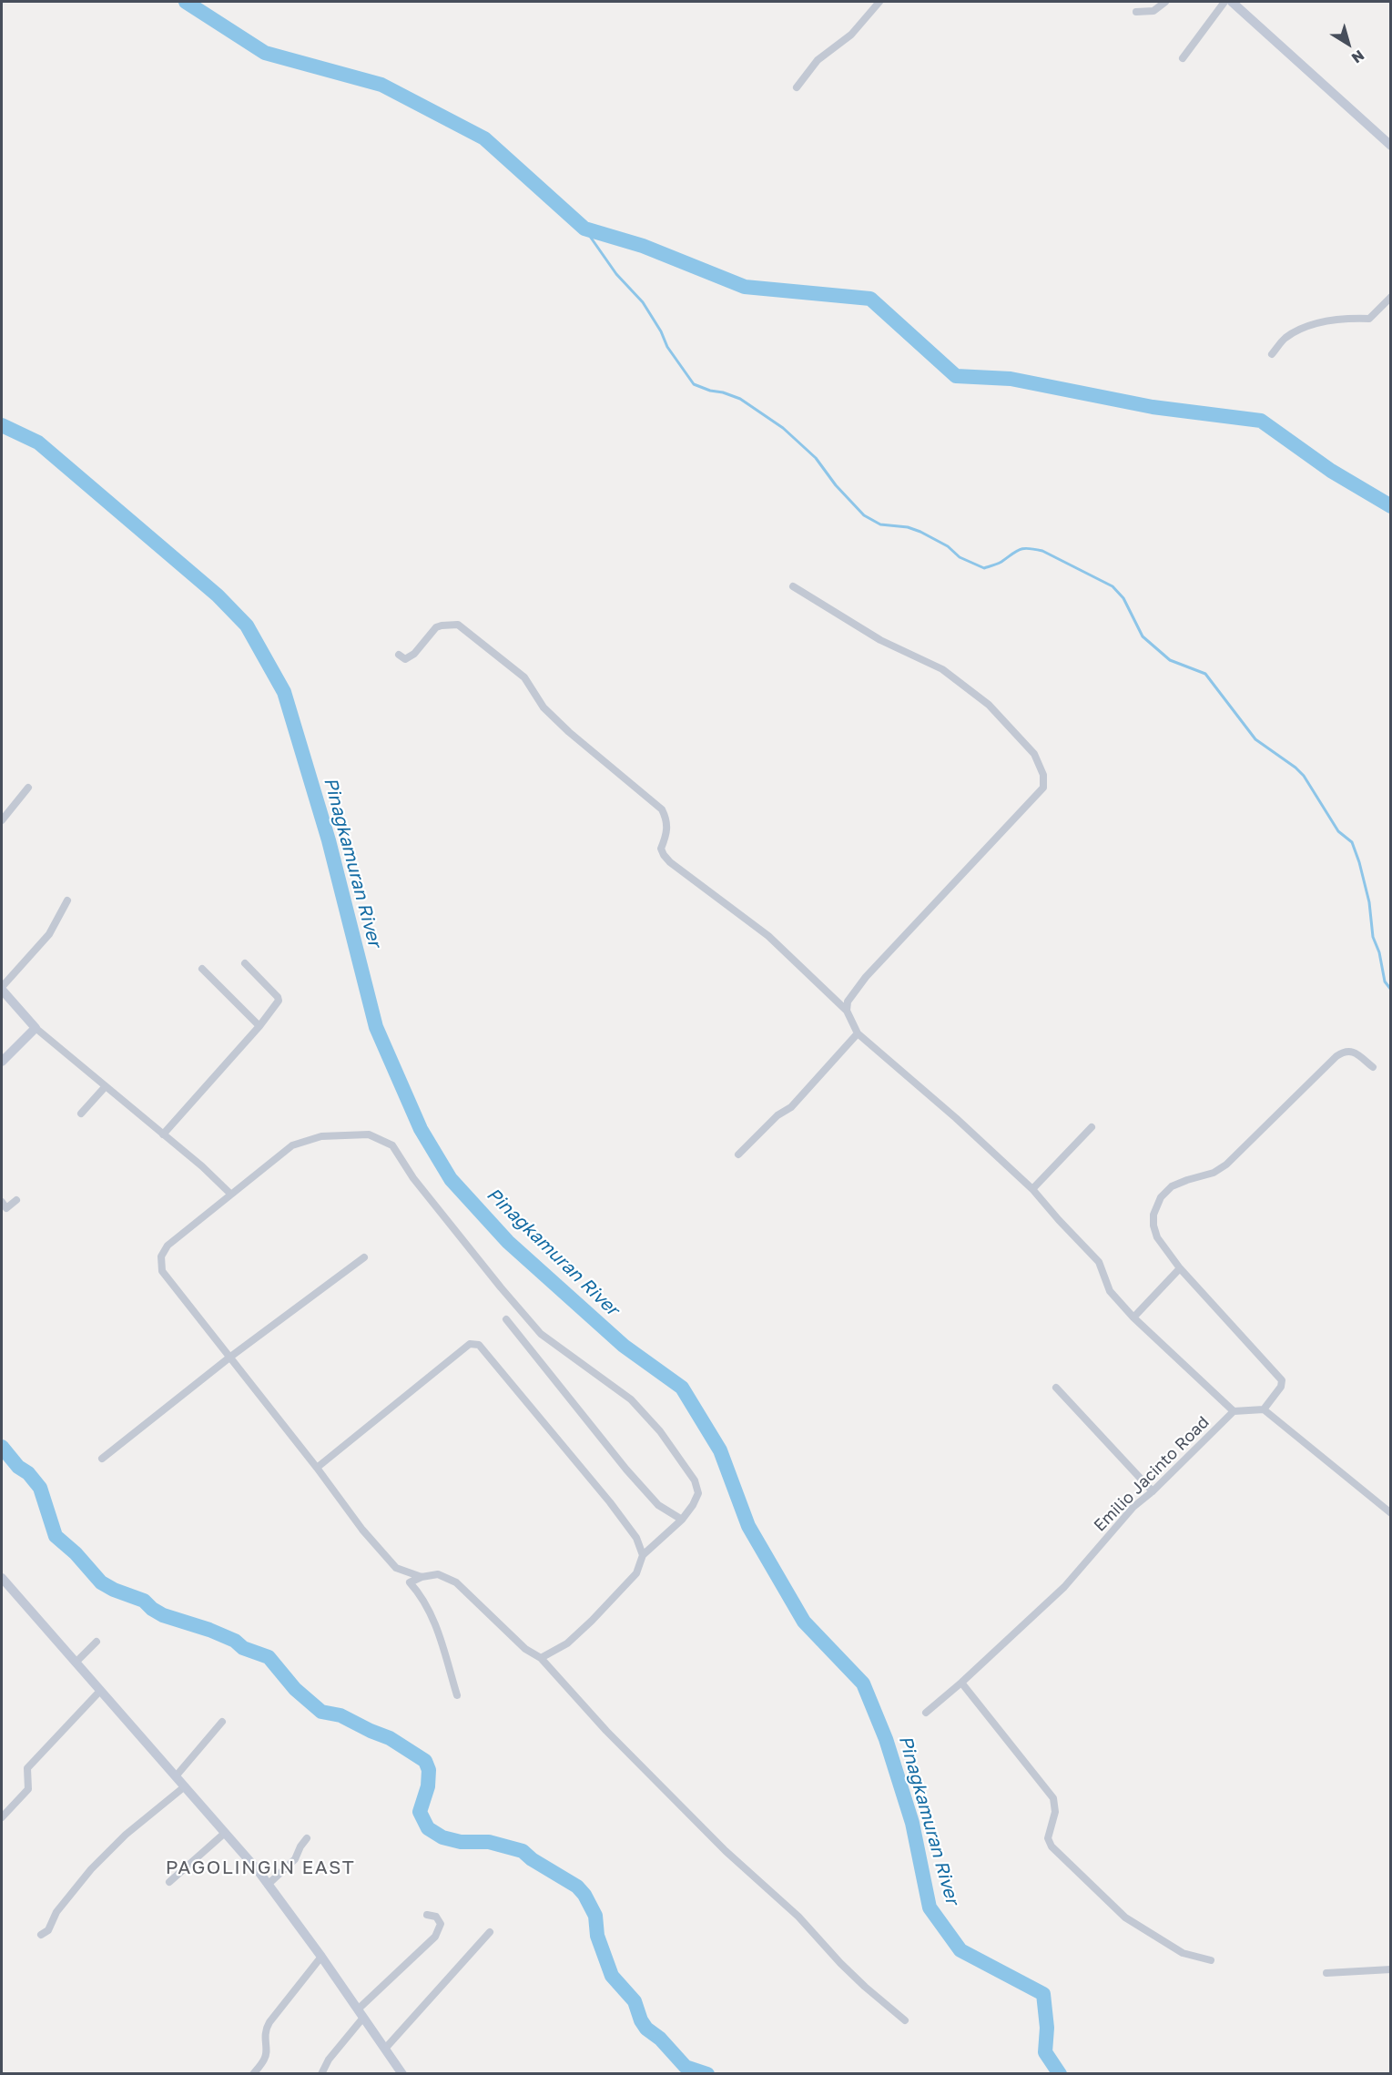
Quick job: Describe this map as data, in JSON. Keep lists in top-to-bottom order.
{
  "streets": {
    "street": ["Emilio Jacinto Road"]
  },
  "districts": ["PAGOLINGIN EAST"],
  "water": ["Pinagkamuran River"],
  "north": "bottom right"
}
